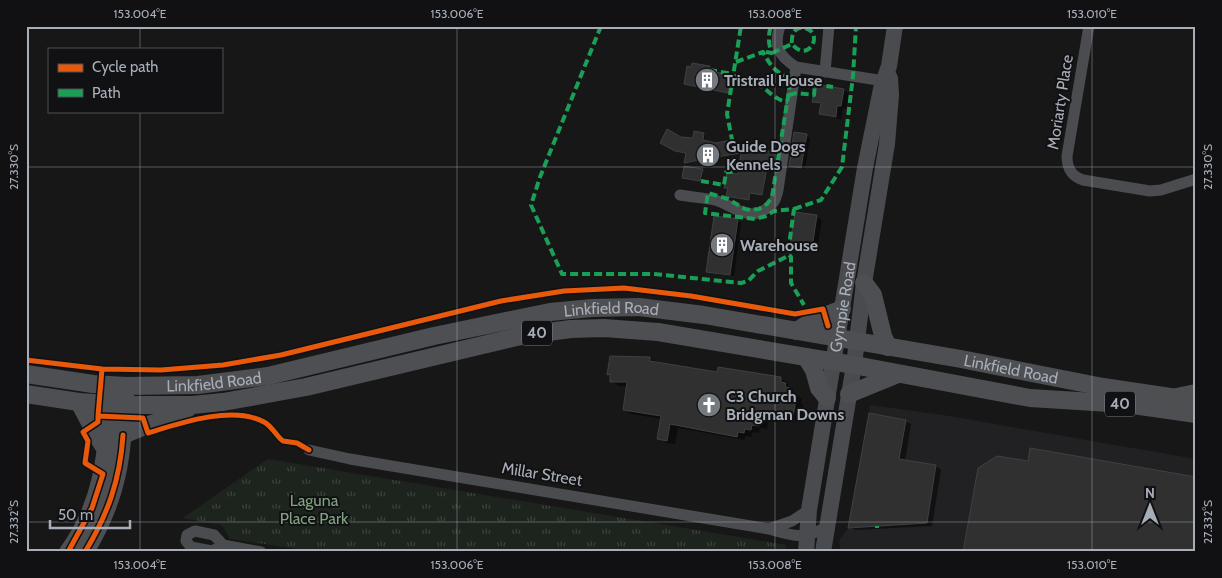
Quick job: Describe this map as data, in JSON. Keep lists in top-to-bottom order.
{
  "streets": {
    "main road": ["Gympie Road", "Linkfield Road", "40"],
    "street": ["Moriarty Place", "Millar Street"]
  },
  "crossings": [
    ["Gympie Road", "Linkfield Road"],
    ["Gympie Road", "Millar Street"],
    ["Linkfield Road", "40"]
  ],
  "parks": ["Laguna Place Park"],
  "places": {
    "building": ["Tristrail House", "Guide Dogs Kennels", "Warehouse"],
    "church": ["C3 Church Bridgman Downs"]
  },
  "legend": ["Cycle path", "Path"],
  "scale_bar": "50 m",
  "north": "top",
  "coordinates": [
    "153.004°E",
    "153.006°E",
    "153.008°E",
    "153.010°E",
    "27.330°S",
    "27.332°S"
  ]
}
